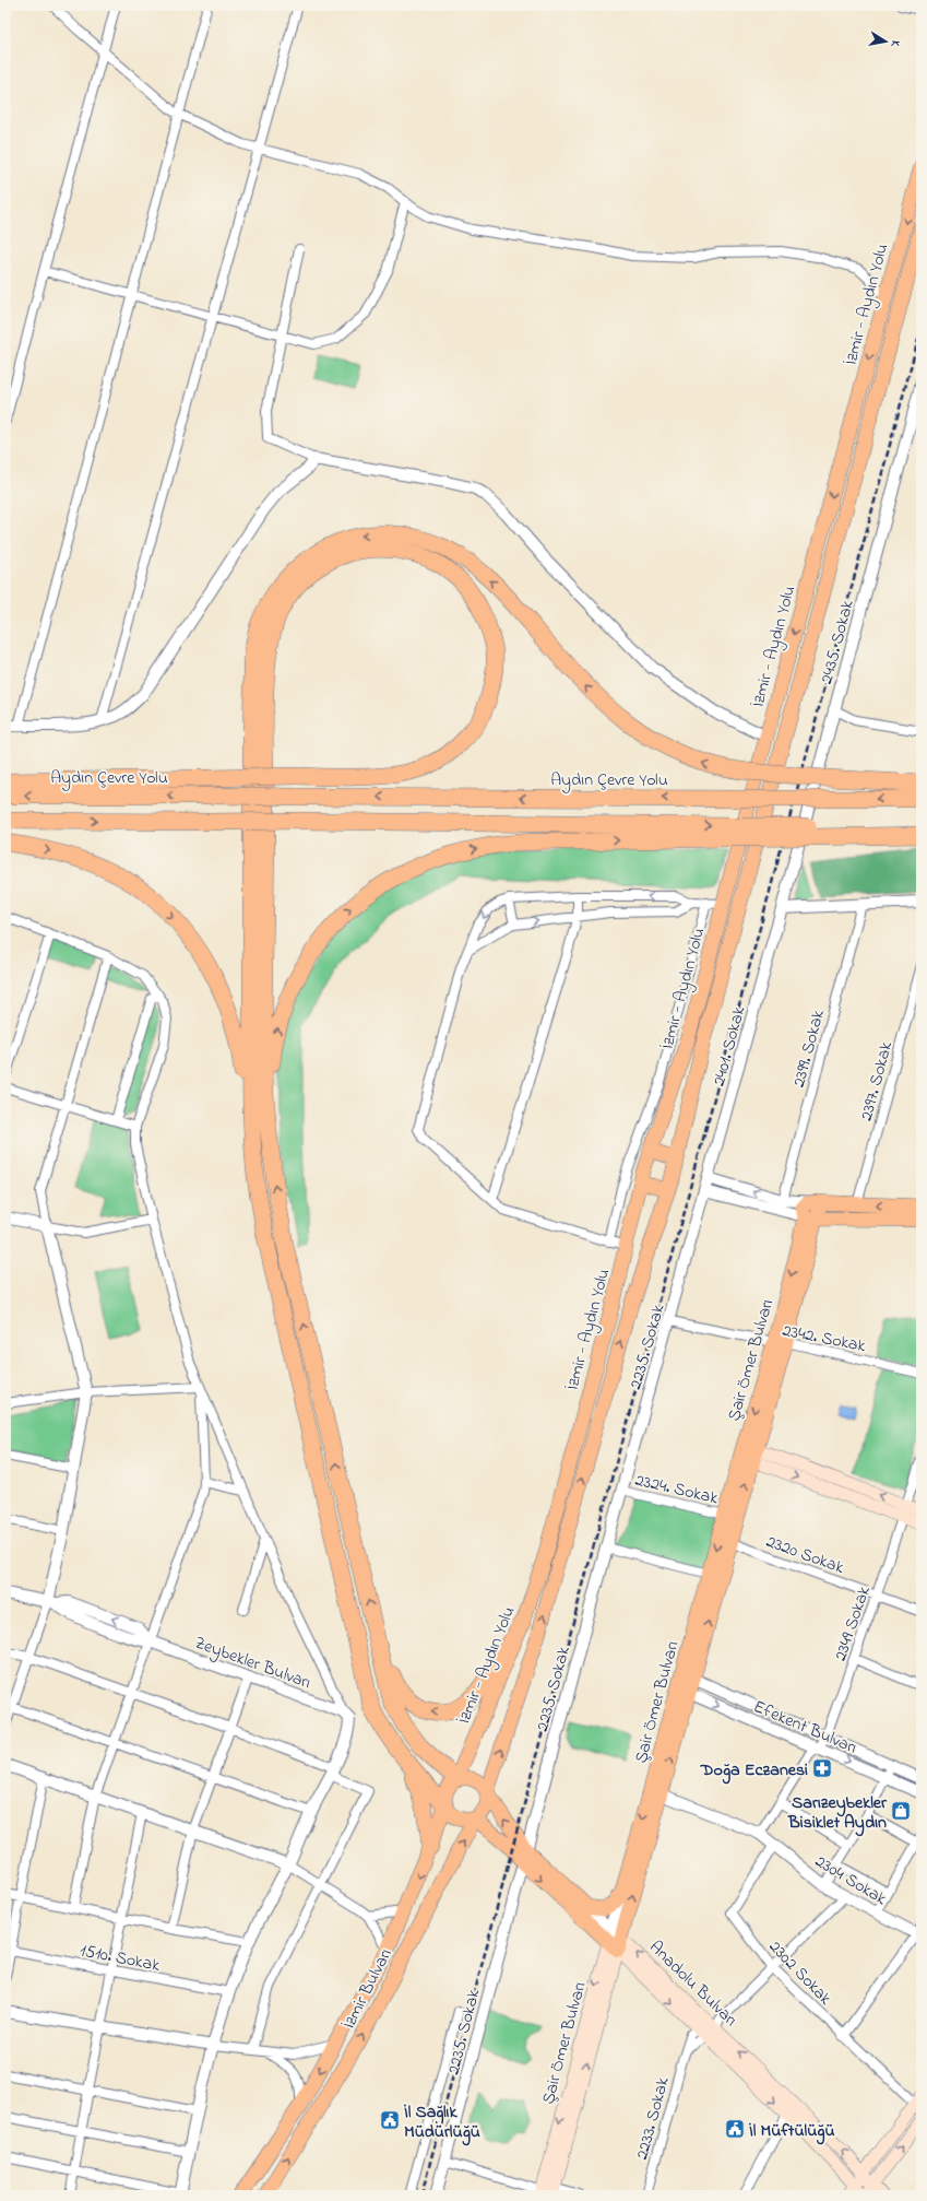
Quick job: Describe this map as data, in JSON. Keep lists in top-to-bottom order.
{
  "streets": {
    "highway": ["Aydın Çevre Yolu"],
    "main road": [
      "İzmir - Aydın Yolu",
      "Şair Ömer Bulvarı",
      "Anadolu Bulvarı",
      "İzmir Bulvarı"
    ],
    "street": [
      "2435. Sokak",
      "2401. Sokak",
      "2399. Sokak",
      "2397. Sokak",
      "2342. Sokak",
      "2235. Sokak",
      "2324. Sokak",
      "2320 Sokak",
      "2349 Sokak",
      "Zeybekler Bulvarı",
      "Efekent Bulvarı",
      "2304 Sokak",
      "1510. Sokak",
      "2302 Sokak",
      "2233. Sokak"
    ]
  },
  "crossings": [
    ["İzmir - Aydın Yolu", "Anadolu Bulvarı"],
    ["İzmir - Aydın Yolu", "İzmir Bulvarı"],
    ["2435. Sokak", "2401. Sokak"],
    ["2401. Sokak", "2235. Sokak"],
    ["2342. Sokak", "2235. Sokak"],
    ["2342. Sokak", "Şair Ömer Bulvarı"],
    ["2235. Sokak", "2324. Sokak"],
    ["2235. Sokak", "Anadolu Bulvarı"],
    ["Şair Ömer Bulvarı", "2324. Sokak"],
    ["Şair Ömer Bulvarı", "2320 Sokak"],
    ["Şair Ömer Bulvarı", "Efekent Bulvarı"],
    ["Şair Ömer Bulvarı", "2304 Sokak"],
    ["Şair Ömer Bulvarı", "Anadolu Bulvarı"],
    ["2320 Sokak", "2349 Sokak"],
    ["2349 Sokak", "Efekent Bulvarı"],
    ["2349 Sokak", "2304 Sokak"],
    ["2304 Sokak", "2302 Sokak"],
    ["Anadolu Bulvarı", "İzmir Bulvarı"],
    ["Anadolu Bulvarı", "2233. Sokak"]
  ],
  "places": {
    "pharmacy": ["Doğa Eczanesi"],
    "shop": ["Sarızeybekler Bisiklet Aydın"],
    "public building": ["İl Sağlık Müdürlüğü", "İl Müftülüğü"]
  },
  "north": "right"
}
